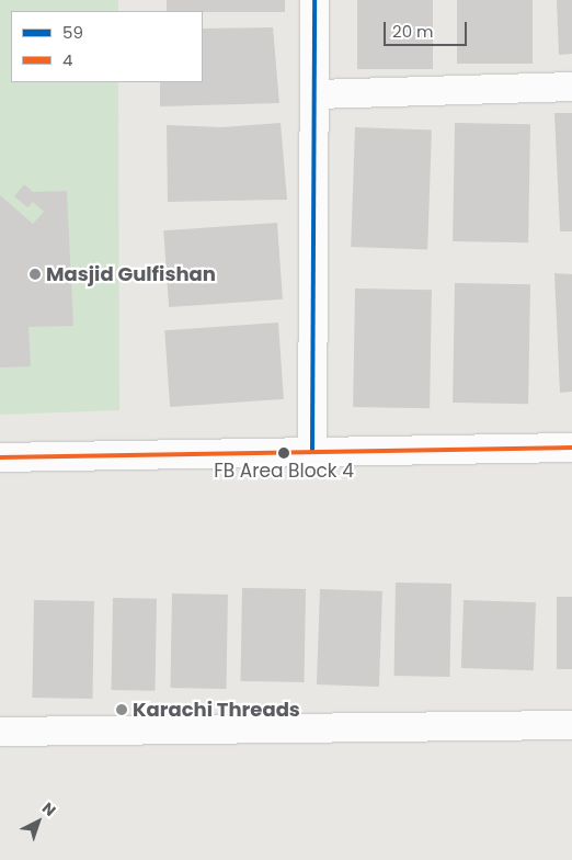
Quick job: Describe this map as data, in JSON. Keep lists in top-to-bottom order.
{
  "places": ["Masjid Gulfishan", "FB Area Block 4", "Karachi Threads"],
  "lines": ["transit line 59", "transit line 4"],
  "legend": ["59", "4"],
  "scale_bar": "20 m",
  "north": "top right"
}
